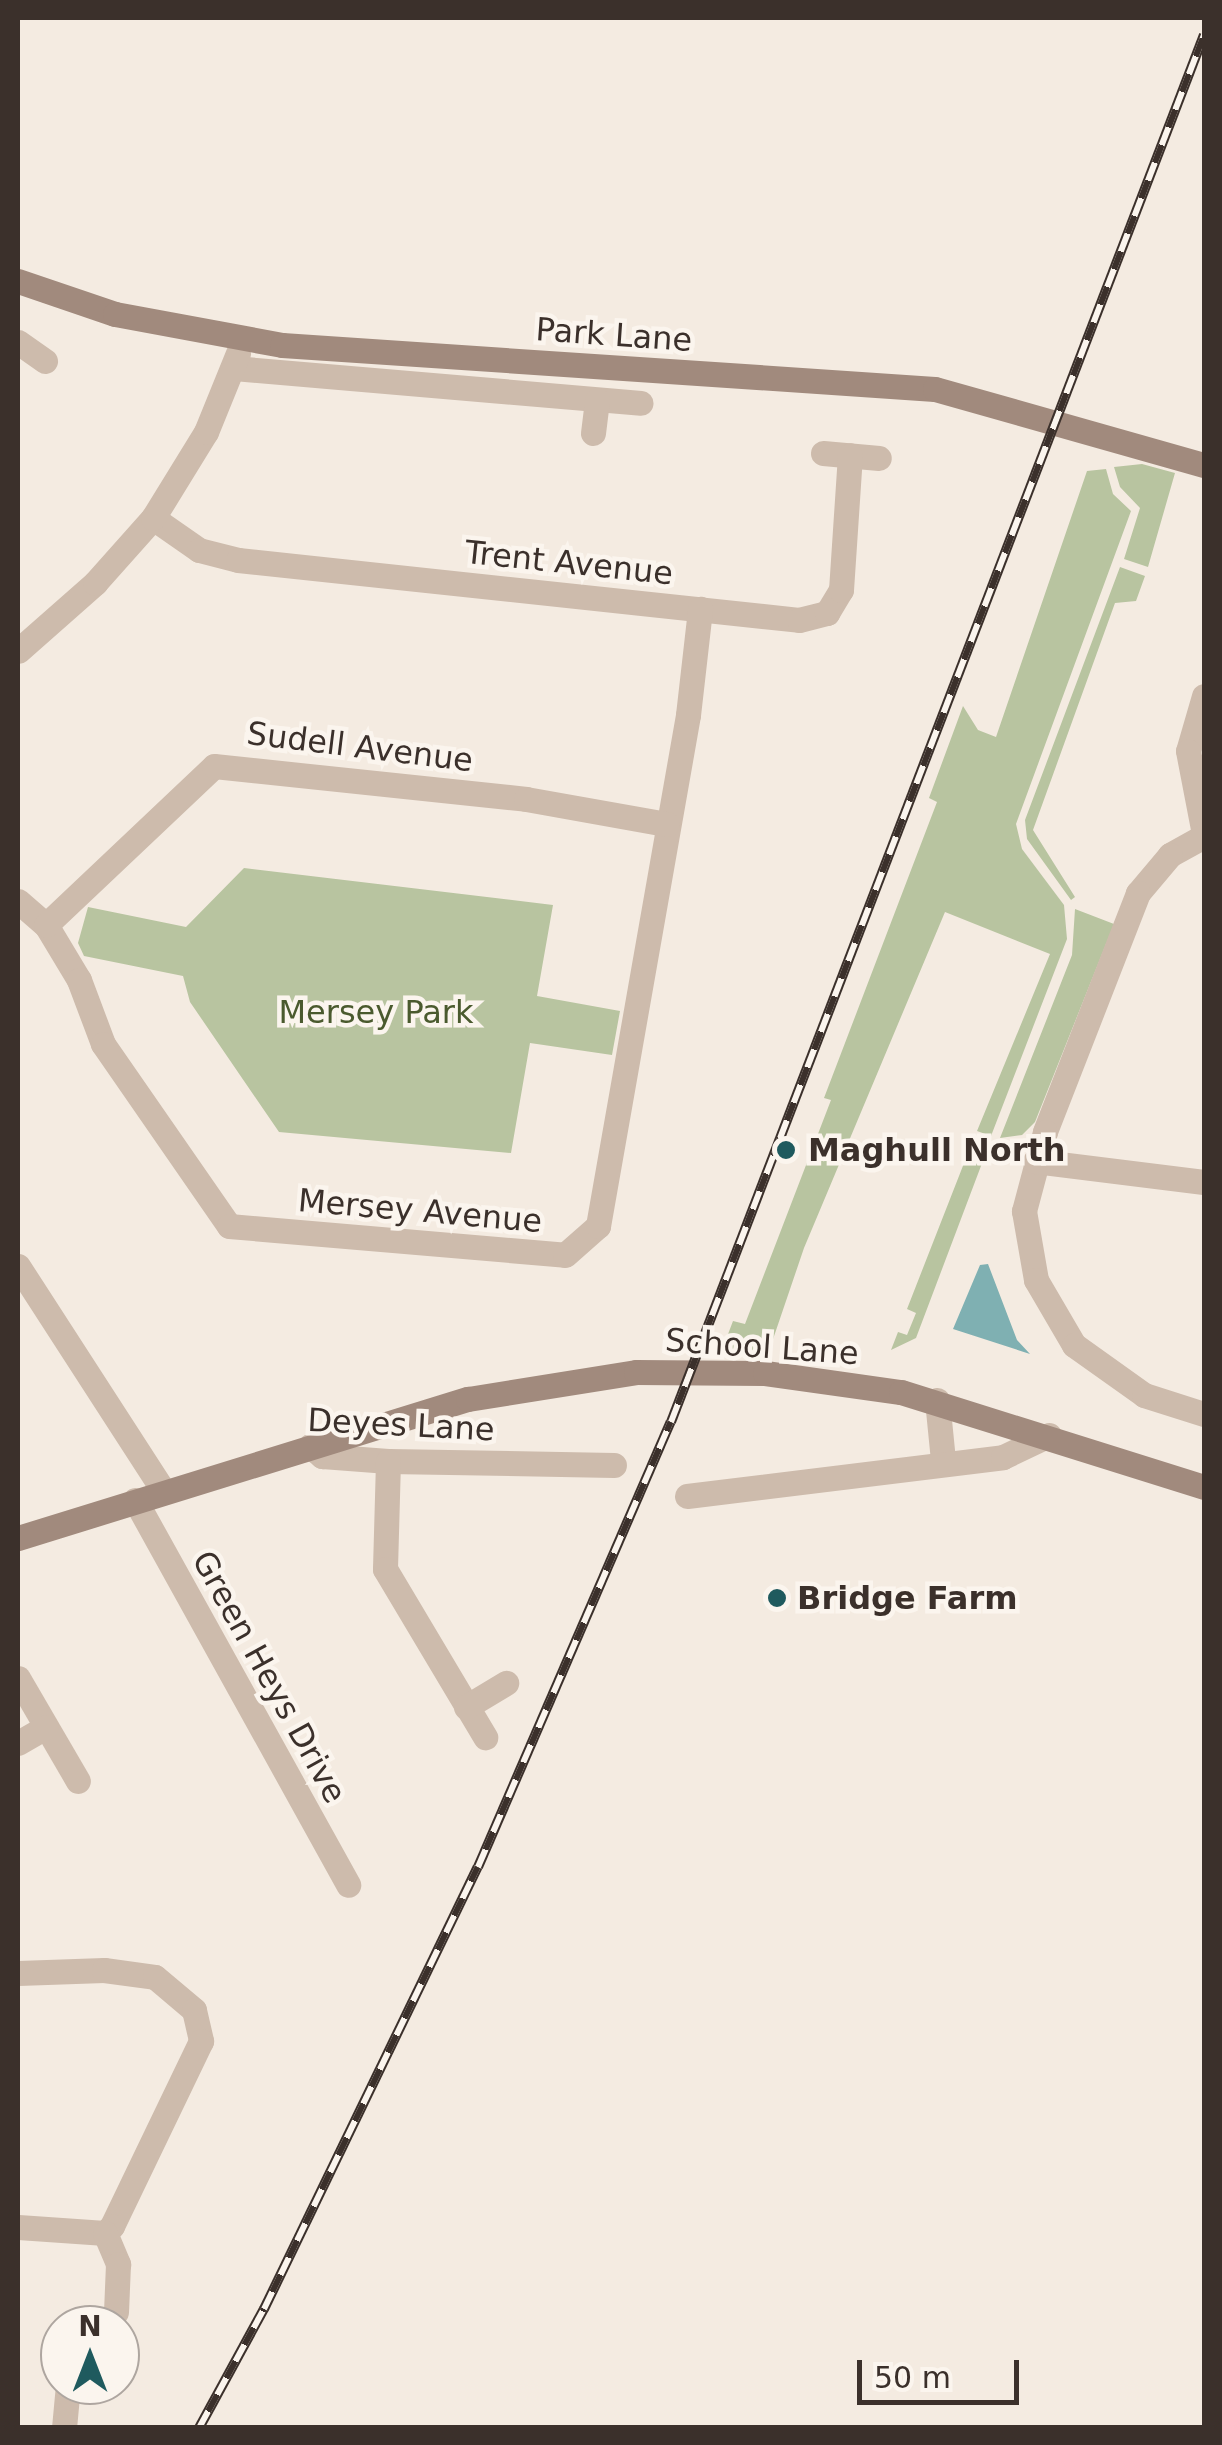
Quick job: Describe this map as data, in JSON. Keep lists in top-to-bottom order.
{
  "streets": {
    "street": [
      "Park Lane",
      "Trent Avenue",
      "Sudell Avenue",
      "Mersey Avenue",
      "School Lane",
      "Deyes Lane",
      "Green Heys Drive"
    ]
  },
  "crossings": [
    ["Trent Avenue", "Mersey Avenue"],
    ["Sudell Avenue", "Mersey Avenue"],
    ["School Lane", "Deyes Lane"],
    ["Deyes Lane", "Green Heys Drive"]
  ],
  "parks": ["Mersey Park"],
  "places": ["Maghull North", "Bridge Farm"],
  "scale_bar": "50 m",
  "north": "top"
}
